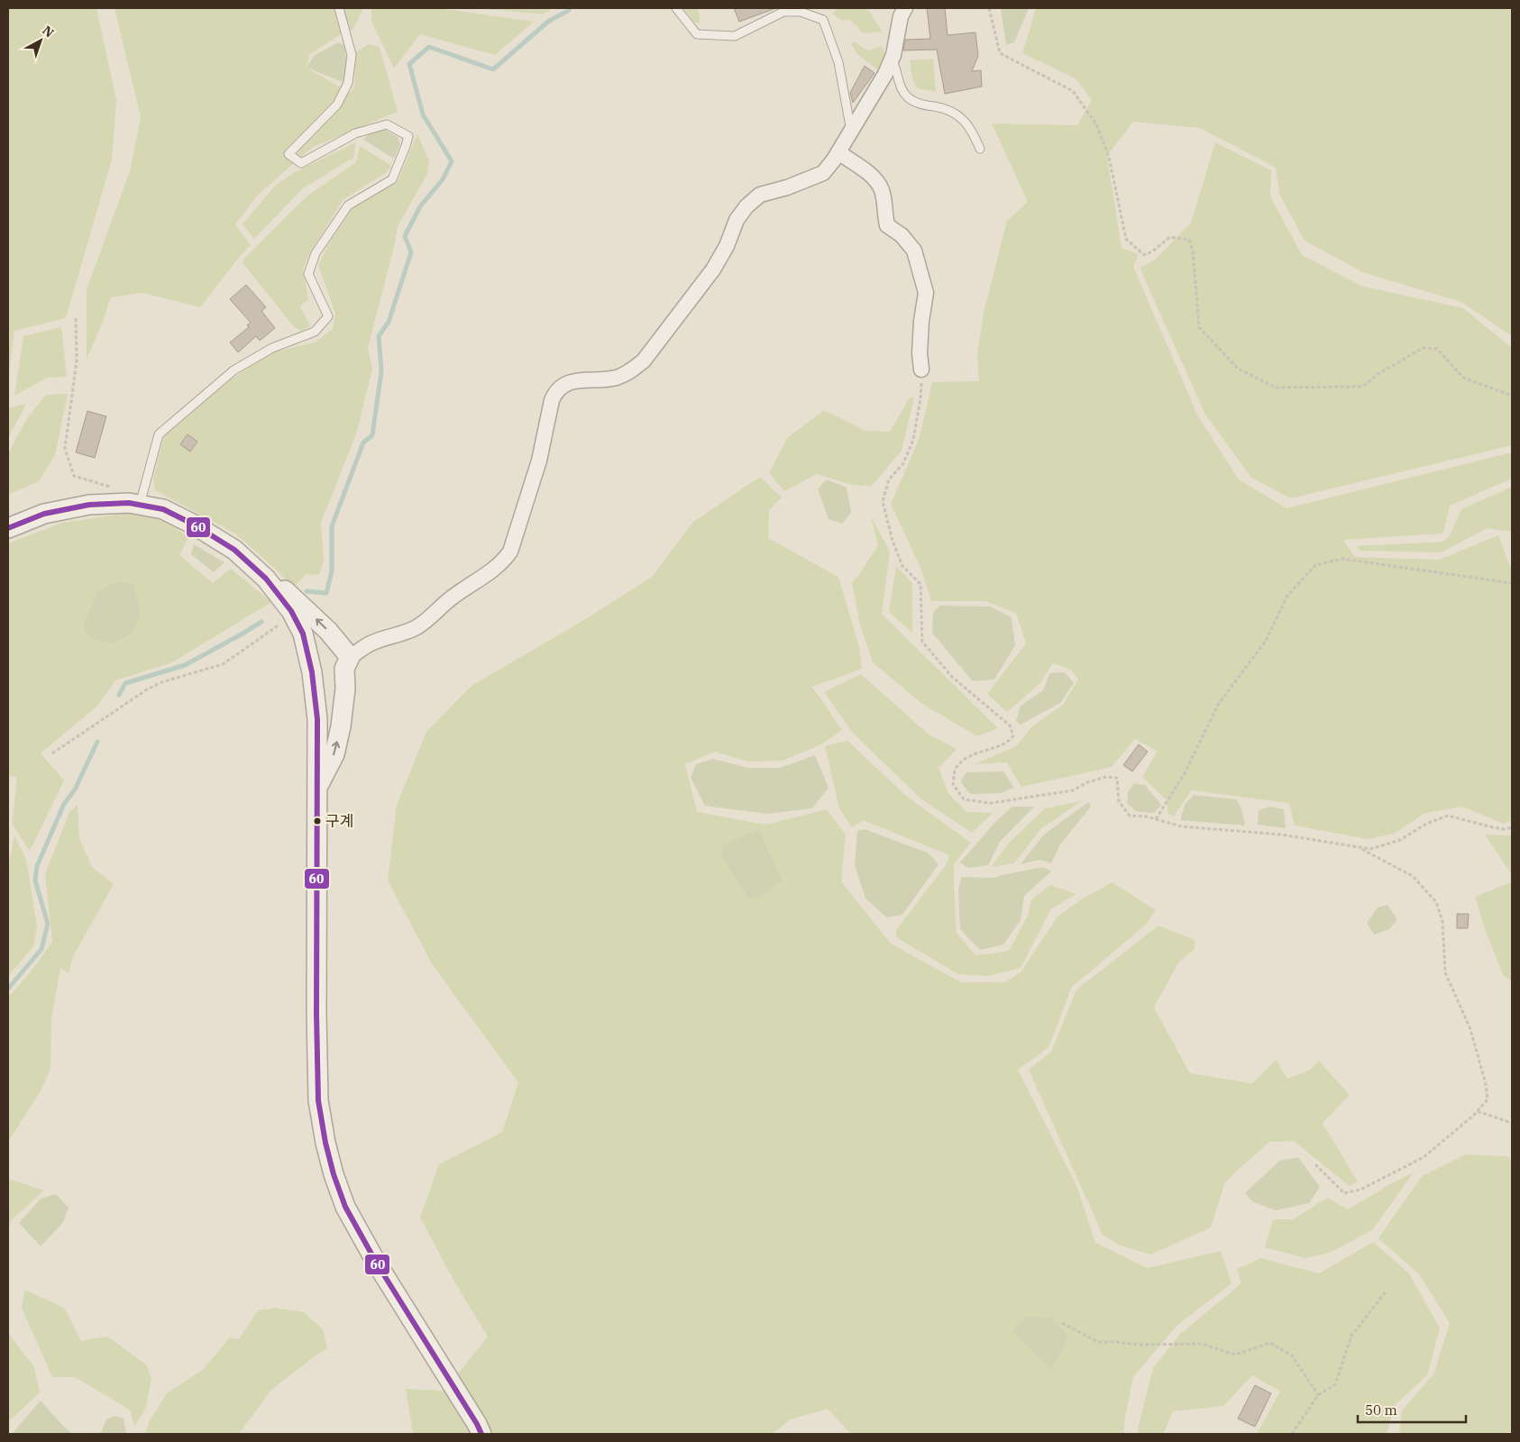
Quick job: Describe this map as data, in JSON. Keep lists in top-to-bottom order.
{
  "places": ["구계"],
  "lines": ["transit line 60"],
  "scale_bar": "50 m",
  "north": "top right"
}
